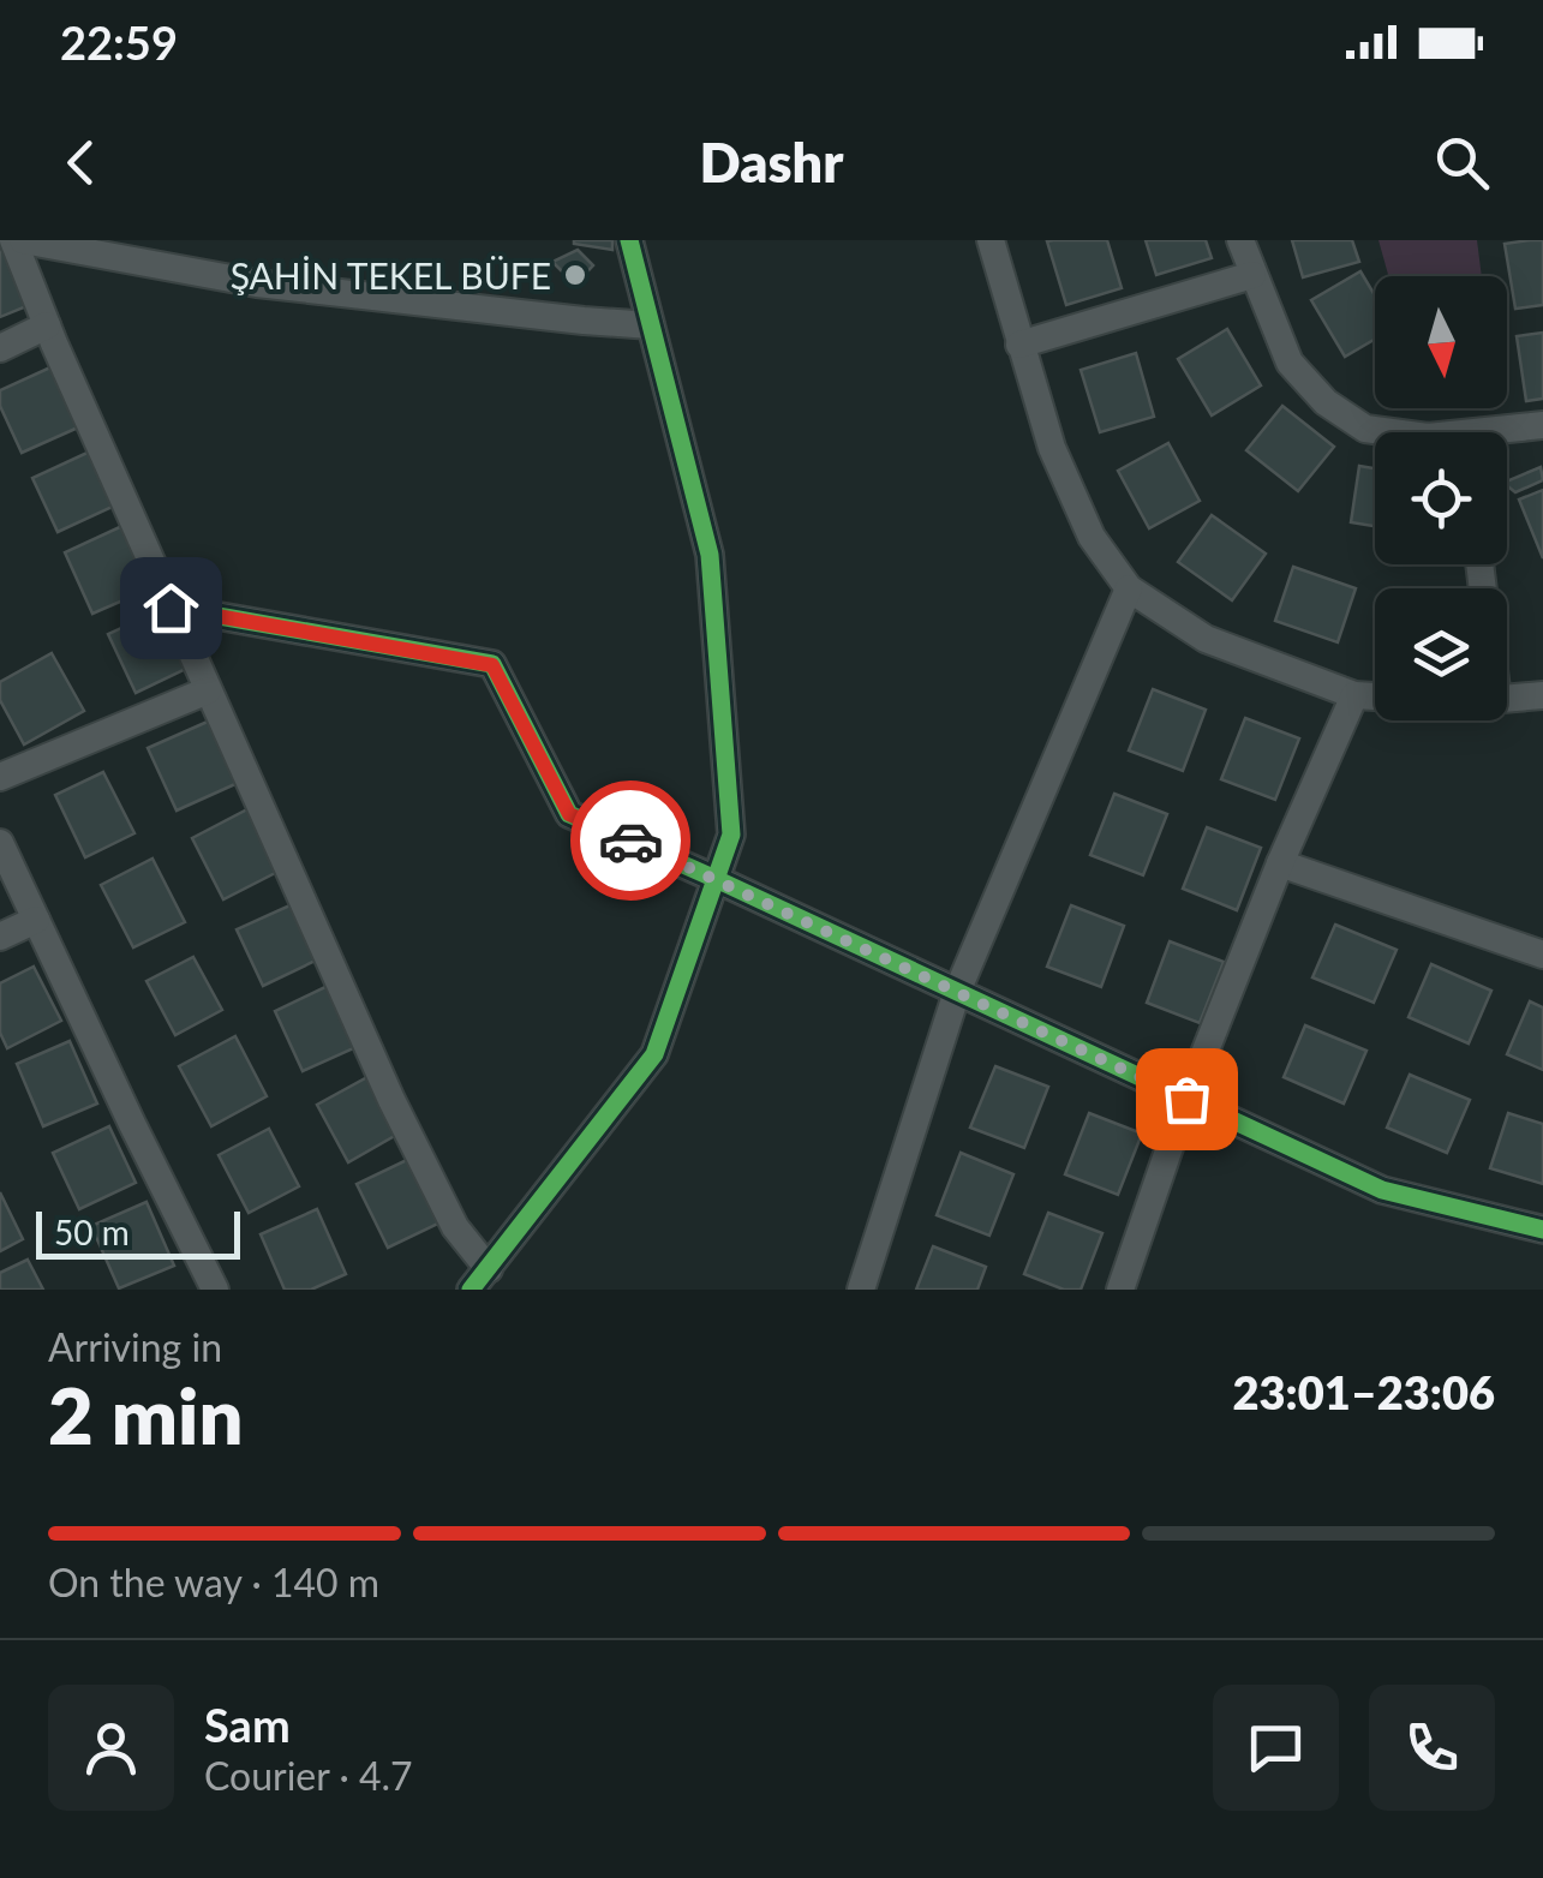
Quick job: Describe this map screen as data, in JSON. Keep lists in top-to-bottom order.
{
  "places": ["ŞAHİN TEKEL BÜFE"],
  "scale_bar": "50 m",
  "north": "bottom",
  "page": {
    "status": "22:59",
    "header": "Dashr",
    "scale": "50 m",
    "heading": ["2 min", "Arriving in", "23:01–23:06"],
    "panel": ["Sam", "Courier · 4.7"],
    "bar": "On the way · 140 m"
  }
}
